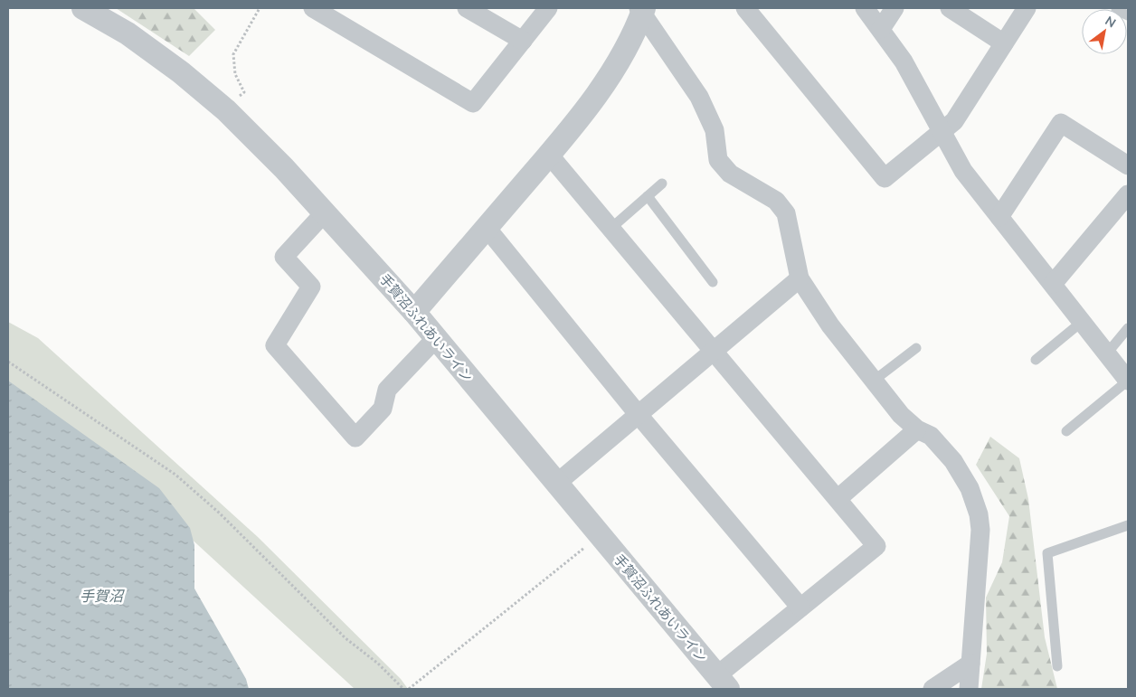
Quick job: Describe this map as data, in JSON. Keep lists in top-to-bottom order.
{
  "streets": {
    "street": ["手賀沼ふれあいライン"]
  },
  "water": ["手賀沼"],
  "north": "top right"
}
